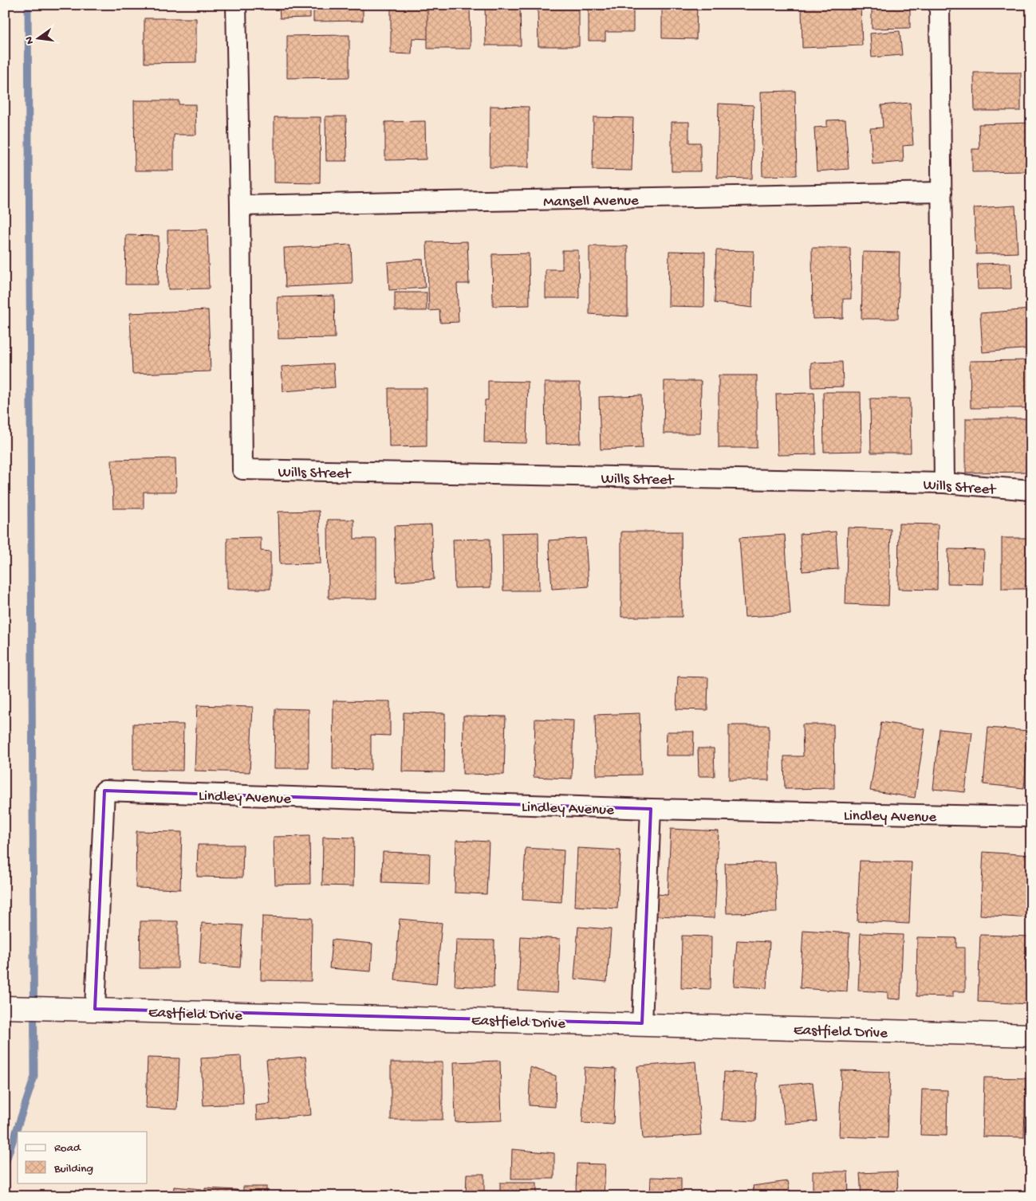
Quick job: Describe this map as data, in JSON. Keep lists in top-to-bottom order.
{
  "streets": {
    "street": [
      "Mansell Avenue",
      "Wills Street",
      "Lindley Avenue",
      "Eastfield Drive"
    ]
  },
  "crossings": [
    ["Mansell Avenue", "Wills Street"],
    ["Lindley Avenue", "Eastfield Drive"]
  ],
  "legend": ["Road", "Building"],
  "north": "left"
}
